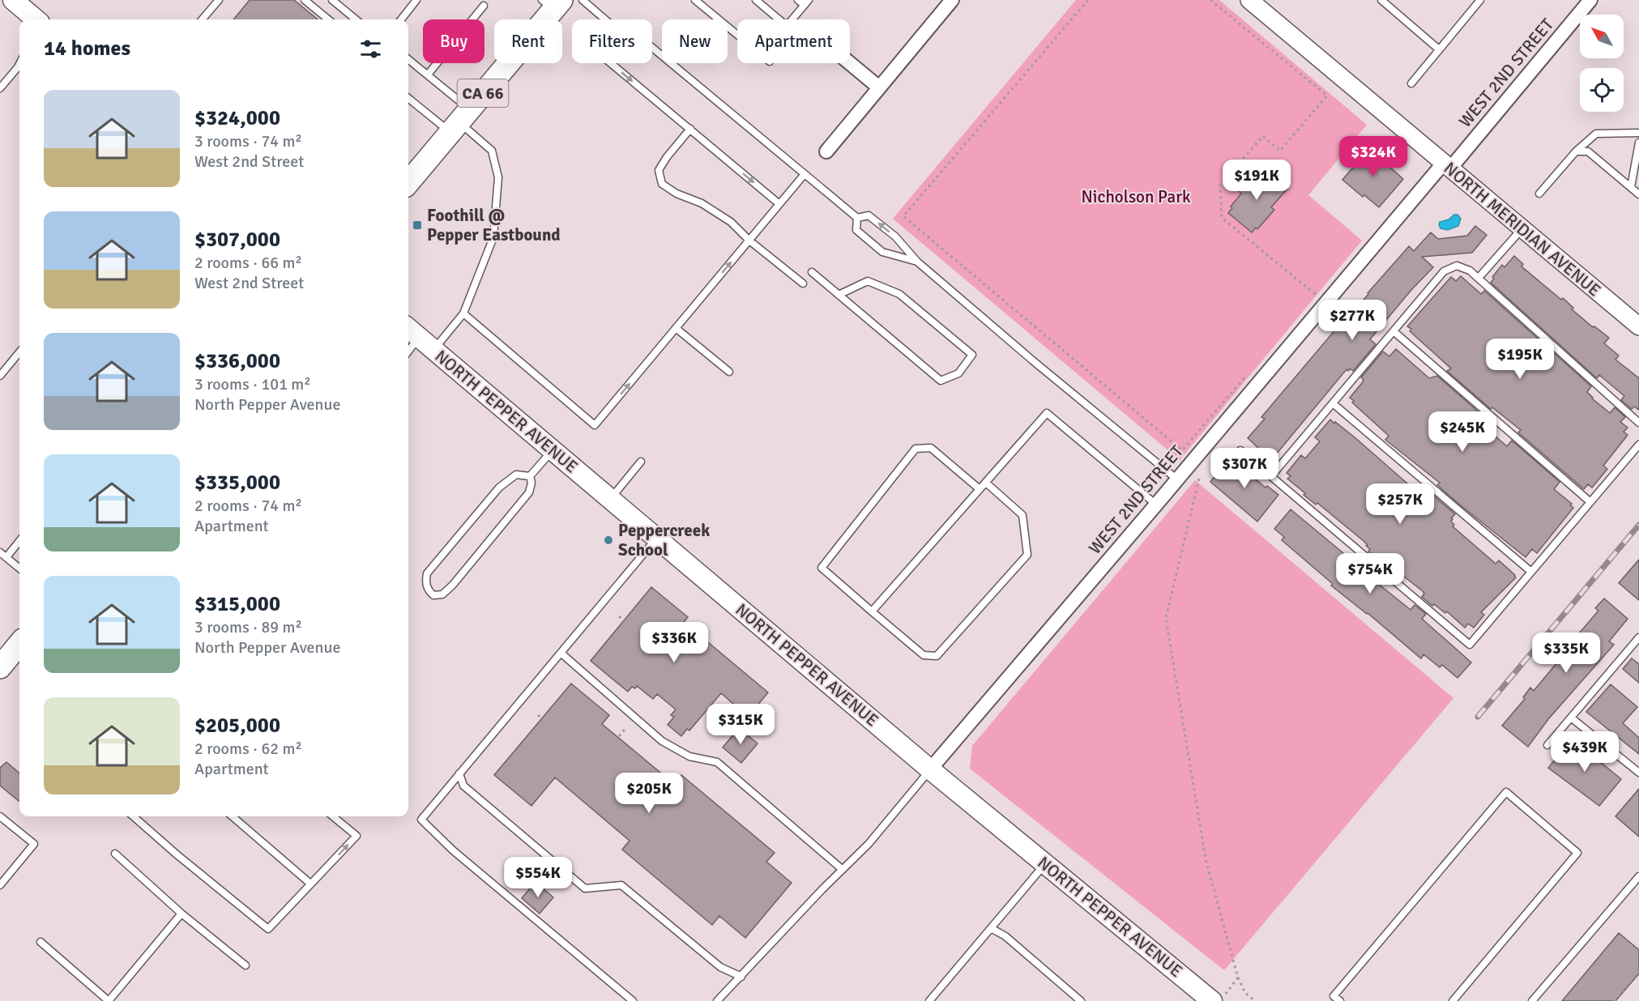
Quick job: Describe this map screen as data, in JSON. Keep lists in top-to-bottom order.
{
  "streets": {
    "main road": ["CA 66", "NORTH PEPPER AVENUE"],
    "street": ["WEST 2ND STREET", "NORTH MERIDIAN AVENUE"]
  },
  "crossings": [
    ["WEST 2ND STREET", "NORTH MERIDIAN AVENUE"],
    ["WEST 2ND STREET", "NORTH PEPPER AVENUE"]
  ],
  "parks": ["Nicholson Park"],
  "places": {
    "transit": ["Foothill @ Pepper Eastbound"],
    "other": ["Peppercreek School"]
  },
  "north": "top left",
  "page": {
    "chip": [
      "Buy",
      "Rent",
      "Filters",
      "New",
      "Apartment"
    ],
    "heading": "14 homes",
    "list": [
      {
        "name": "$324,000",
        "note": "3 rooms · 74 m² · West 2nd Street"
      },
      {
        "name": "$307,000",
        "note": "2 rooms · 66 m² · West 2nd Street"
      },
      {
        "name": "$336,000",
        "note": "3 rooms · 101 m² · North Pepper Avenue"
      },
      {
        "name": "$335,000",
        "note": "2 rooms · 74 m² · Apartment"
      },
      {
        "name": "$315,000",
        "note": "3 rooms · 89 m² · North Pepper Avenue"
      },
      {
        "name": "$205,000",
        "note": "2 rooms · 62 m² · Apartment"
      }
    ],
    "price": [
      "$324K",
      "$191K",
      "$277K",
      "$195K",
      "$245K",
      "$307K",
      "$257K",
      "$754K",
      "$336K",
      "$335K",
      "$315K",
      "$439K",
      "$205K",
      "$554K"
    ]
  }
}
